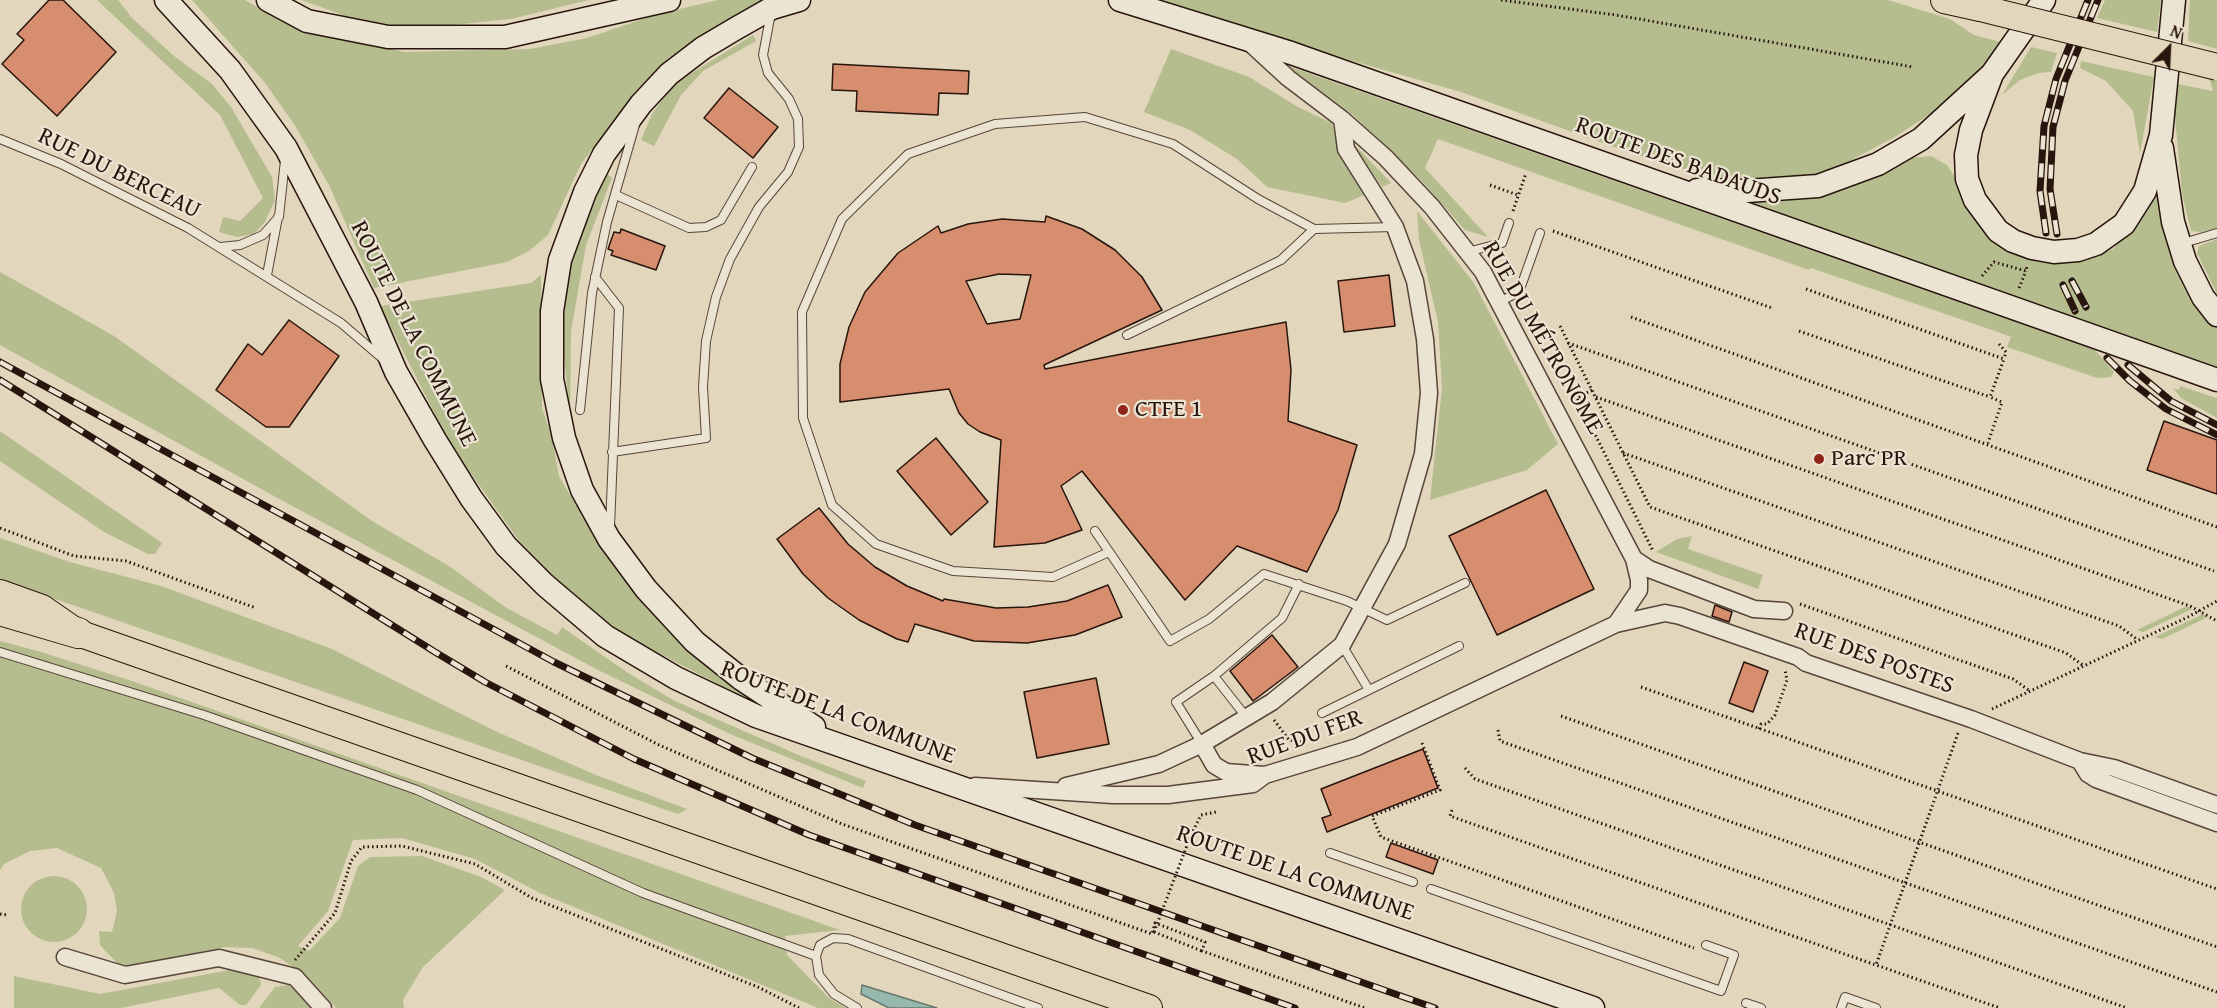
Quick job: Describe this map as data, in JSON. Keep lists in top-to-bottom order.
{
  "streets": {
    "main road": ["ROUTE DES BADAUDS", "ROUTE DE LA COMMUNE"],
    "street": ["RUE DU MÉTRONOME", "RUE DES POSTES", "RUE DU FER"],
    "lane": ["RUE DU BERCEAU"]
  },
  "crossings": [
    ["ROUTE DES BADAUDS", "RUE DU MÉTRONOME"],
    ["RUE DU BERCEAU", "ROUTE DE LA COMMUNE"],
    ["ROUTE DE LA COMMUNE", "RUE DU FER"],
    ["RUE DU MÉTRONOME", "RUE DU FER"],
    ["RUE DES POSTES", "RUE DU FER"]
  ],
  "places": ["CTFE 1", "Parc PR"],
  "north": "top right"
}
